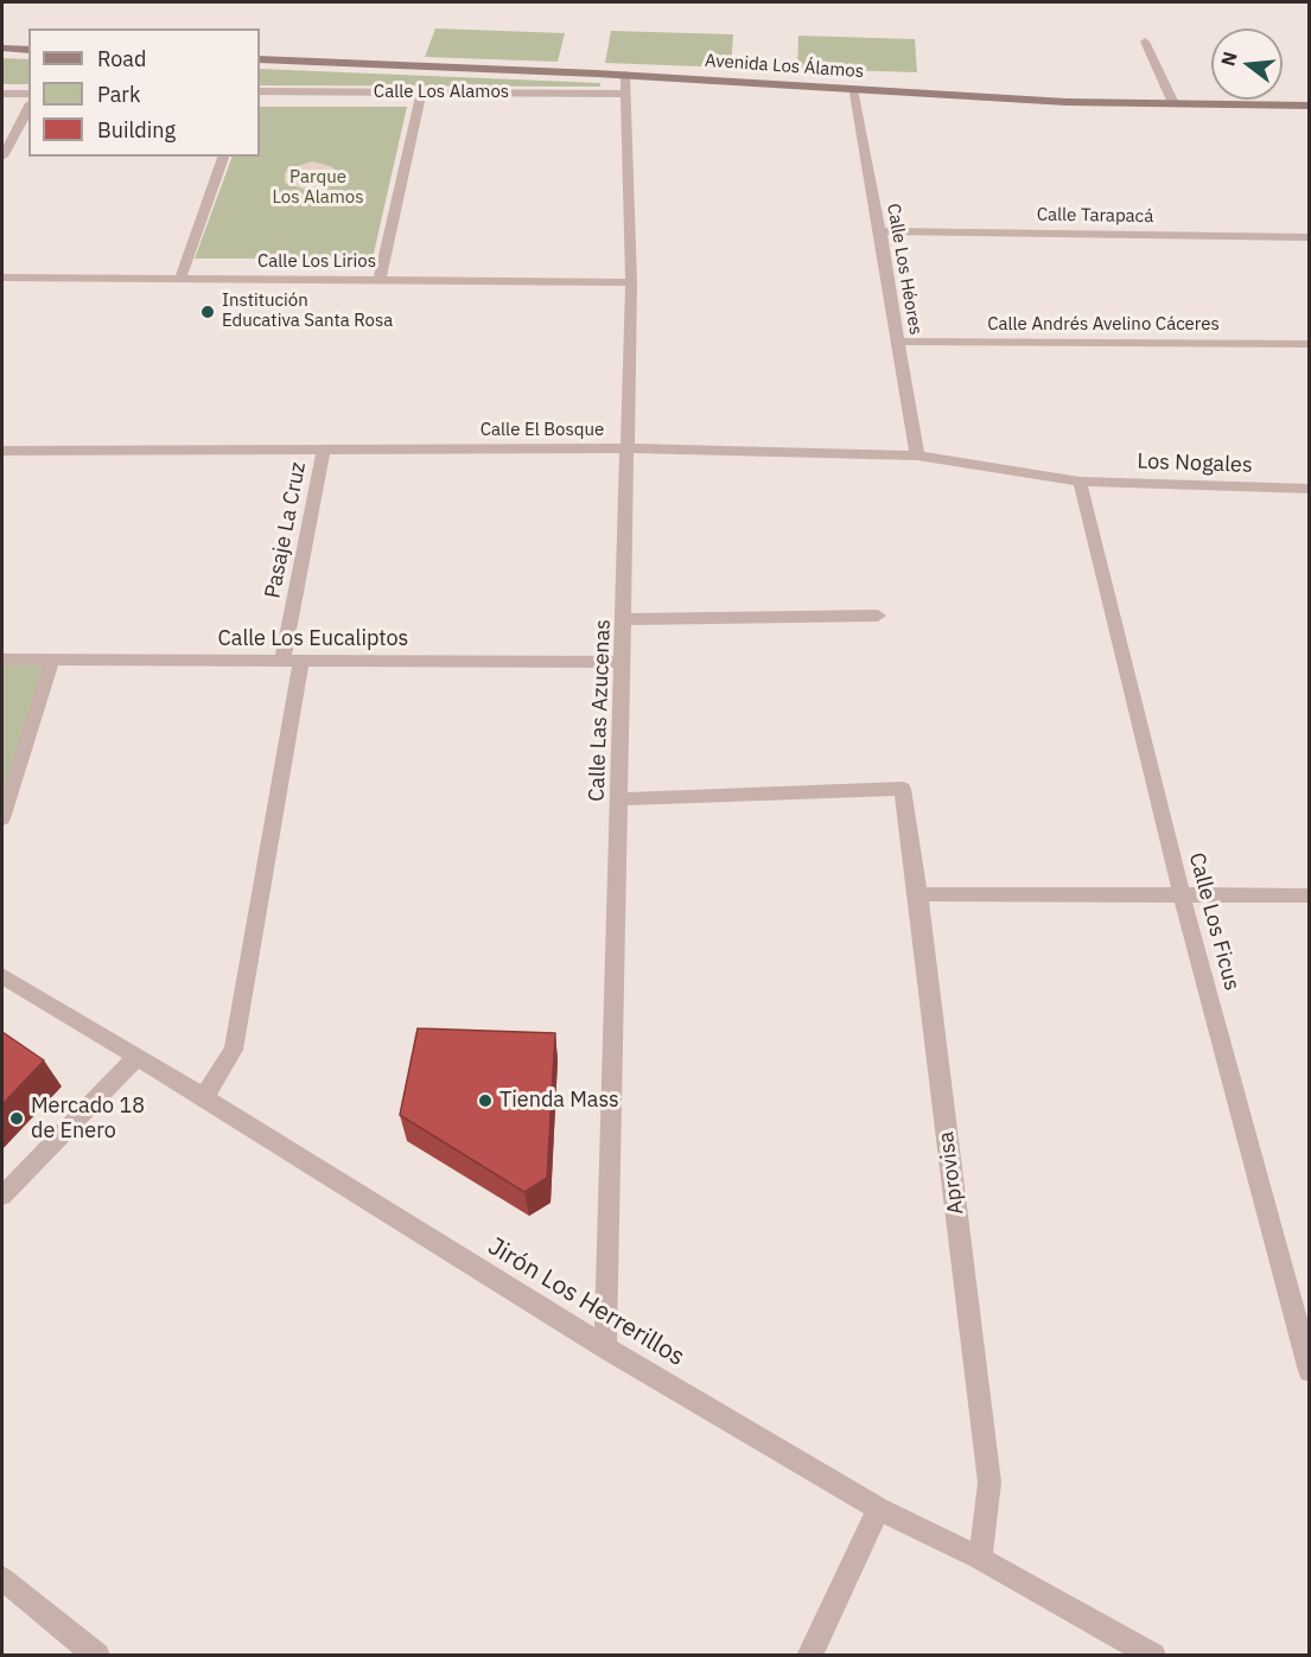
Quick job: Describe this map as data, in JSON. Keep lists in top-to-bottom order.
{
  "streets": {
    "street": [
      "Avenida Los Álamos",
      "Calle Los Alamos",
      "Calle Tarapacá",
      "Calle Los Lirios",
      "Calle Los Héores",
      "Calle Andrés Avelino Cáceres",
      "Calle El Bosque",
      "Los Nogales",
      "Pasaje La Cruz",
      "Calle Los Eucaliptos",
      "Calle Las Azucenas",
      "Calle Los Ficus",
      "Aprovisa",
      "Jirón Los Herrerillos"
    ]
  },
  "crossings": [
    ["Avenida Los Álamos", "Calle Los Héores"],
    ["Avenida Los Álamos", "Calle Las Azucenas"],
    ["Calle Los Alamos", "Calle Las Azucenas"],
    ["Calle Tarapacá", "Calle Los Héores"],
    ["Calle Los Lirios", "Calle Las Azucenas"],
    ["Calle Los Héores", "Calle Andrés Avelino Cáceres"],
    ["Calle Los Héores", "Calle El Bosque"],
    ["Calle El Bosque", "Los Nogales"],
    ["Calle El Bosque", "Pasaje La Cruz"],
    ["Calle El Bosque", "Calle Las Azucenas"],
    ["Calle El Bosque", "Calle Los Ficus"],
    ["Los Nogales", "Calle Los Ficus"],
    ["Pasaje La Cruz", "Calle Los Eucaliptos"],
    ["Pasaje La Cruz", "Jirón Los Herrerillos"],
    ["Calle Los Eucaliptos", "Calle Las Azucenas"],
    ["Calle Las Azucenas", "Aprovisa"],
    ["Calle Las Azucenas", "Jirón Los Herrerillos"],
    ["Aprovisa", "Jirón Los Herrerillos"]
  ],
  "parks": ["Parque Los Alamos"],
  "places": ["Institución Educativa Santa Rosa", "Tienda Mass", "Mercado 18 de Enero"],
  "legend": ["Road", "Park", "Building"],
  "north": "left"
}
